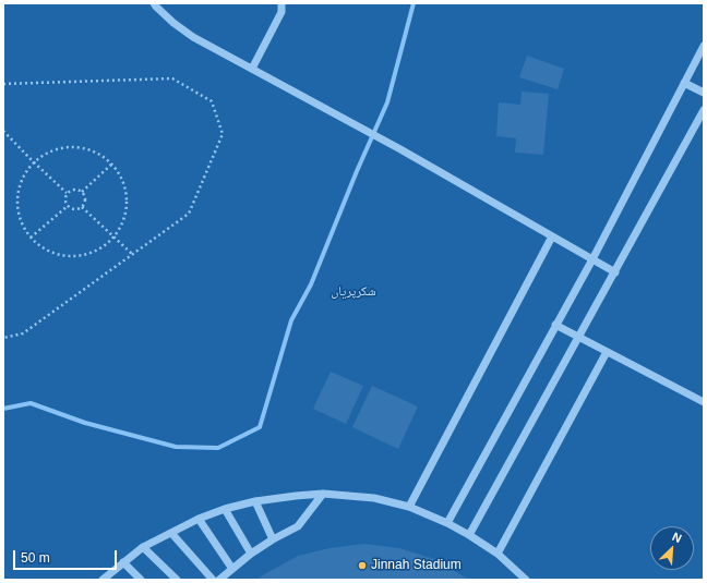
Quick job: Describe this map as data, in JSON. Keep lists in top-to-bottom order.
{
  "parks": ["شکرپریاں"],
  "places": ["Jinnah Stadium"],
  "scale_bar": "50 m",
  "north": "top right"
}
